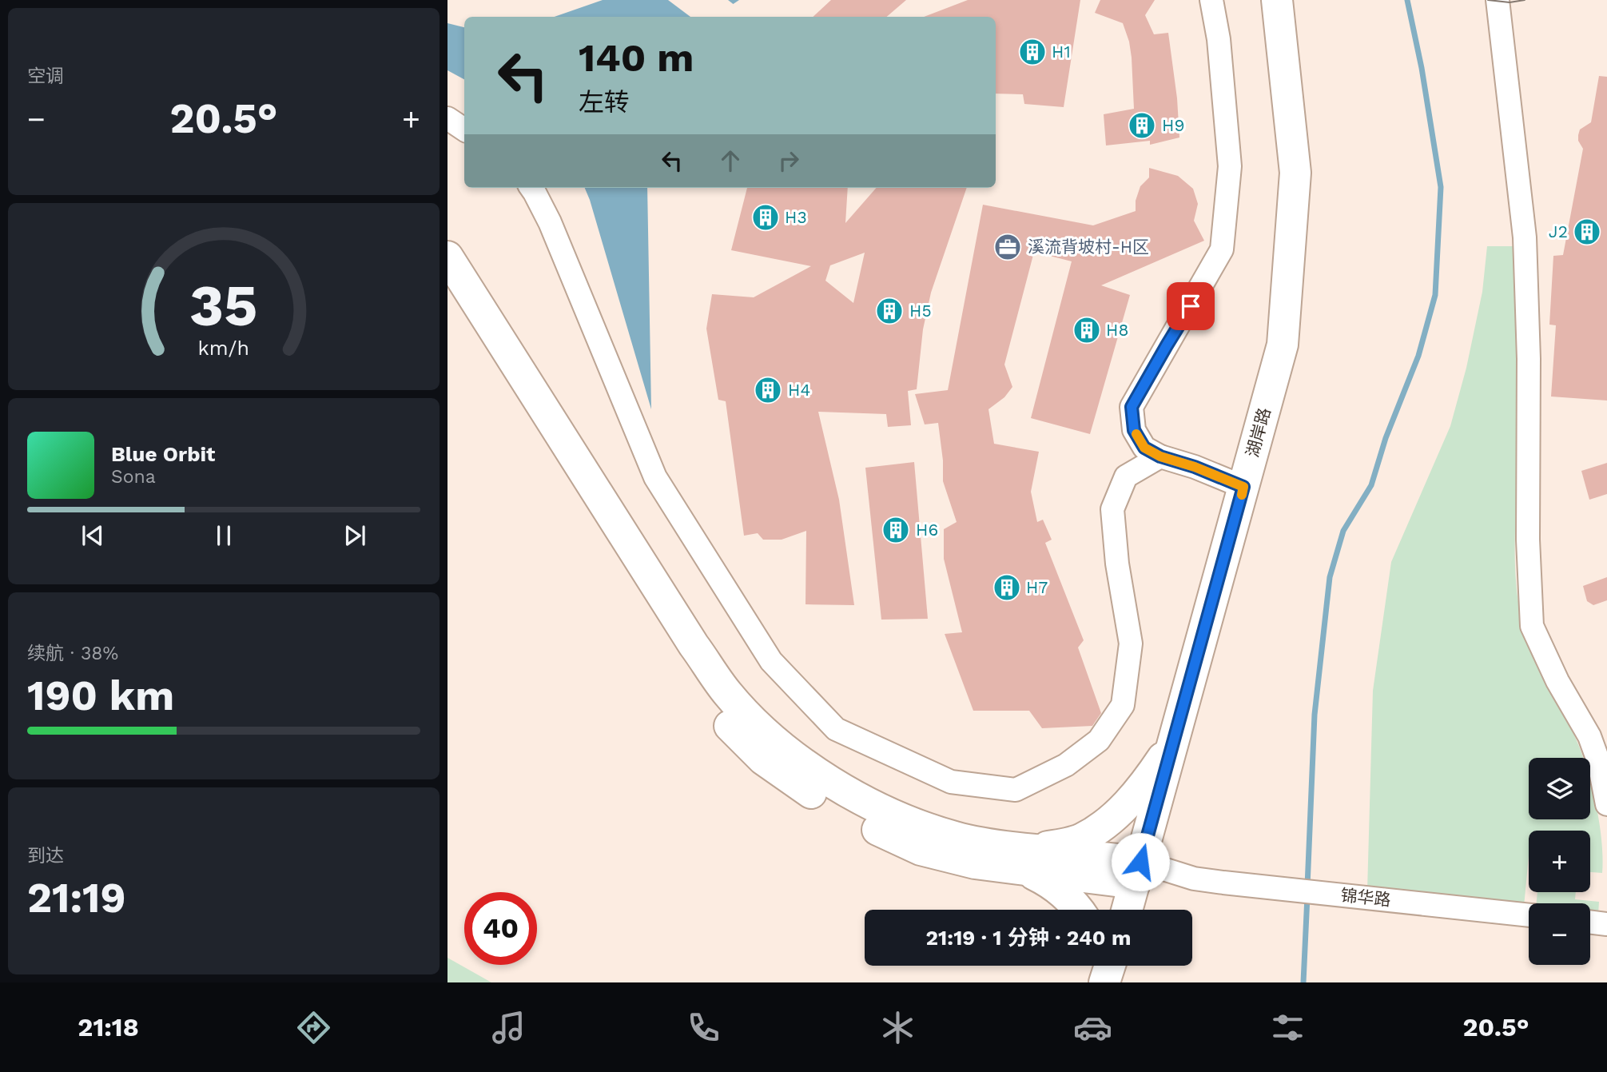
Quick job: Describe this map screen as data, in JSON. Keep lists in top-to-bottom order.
{
  "streets": {
    "street": ["湖岸路", "锦华路"]
  },
  "crossings": [
    ["湖岸路", "锦华路"]
  ],
  "places": {
    "building": [
      "H1",
      "H9",
      "H3",
      "J2",
      "H5",
      "H8",
      "H4",
      "H6",
      "H7"
    ],
    "office": ["溪流背坡村-H区"]
  },
  "page": {
    "tile": [
      "空调",
      ["续航 · 38%", "190 km"],
      ["到达", "21:19"]
    ],
    "turn": ["140 m", "左转"],
    "heat": ["−", "20.5°", "+"],
    "song": ["Blue Orbit", "Sona"],
    "map_buttons": ["+", "−"],
    "limit": "40",
    "trip": "21:19 · 1 分钟 · 240 m",
    "tabs": ["21:18", "20.5°"],
    "gauge": ["35", "km/h"]
  }
}
